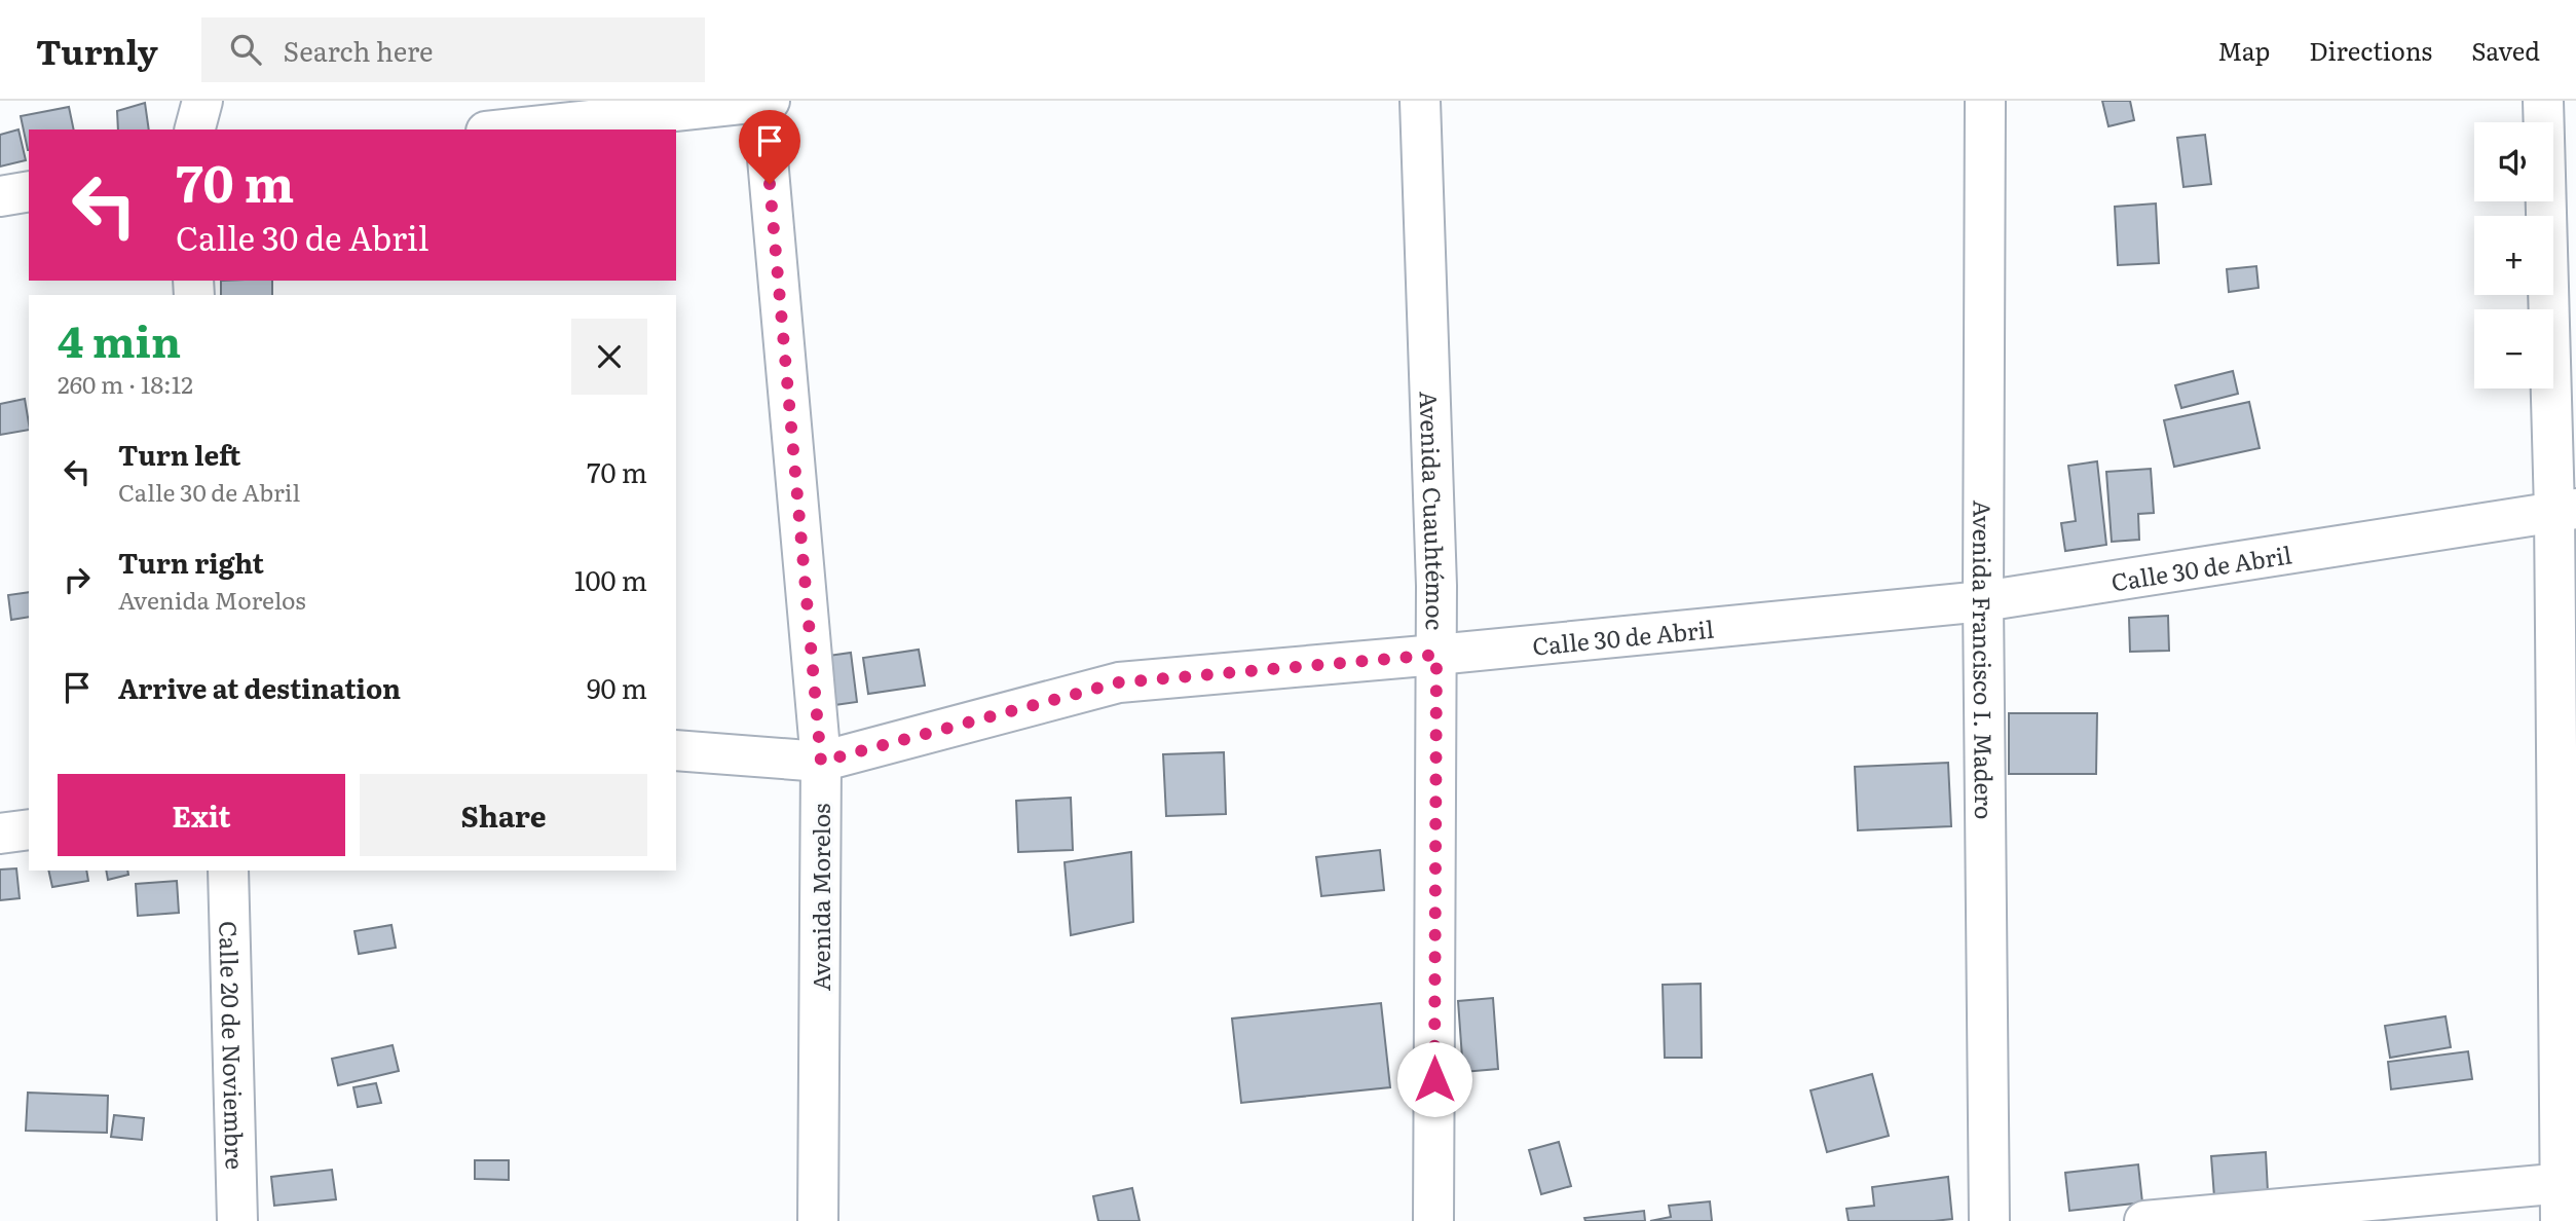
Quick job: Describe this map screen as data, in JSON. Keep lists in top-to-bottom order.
{
  "streets": {
    "street": [
      "Avenida Cuauhtémoc",
      "Calle 30 de Abril",
      "Avenida Francisco I. Madero",
      "Avenida Morelos",
      "Calle 20 de Noviembre"
    ]
  },
  "crossings": [
    ["Avenida Cuauhtémoc", "Calle 30 de Abril"],
    ["Calle 30 de Abril", "Avenida Francisco I. Madero"],
    ["Calle 30 de Abril", "Avenida Morelos"]
  ],
  "page": {
    "header": "Turnly",
    "search": "Search here",
    "nav": ["Map", "Directions", "Saved"],
    "map_buttons": ["+", "−"],
    "turn": ["70 m", "Calle 30 de Abril"],
    "heading": ["4 min", "260 m · 18:12"],
    "list": [
      {
        "name": "Turn left",
        "note": "Calle 30 de Abril",
        "value": "70 m"
      },
      {
        "name": "Turn right",
        "note": "Avenida Morelos",
        "value": "100 m"
      },
      {
        "name": "Arrive at destination",
        "value": "90 m"
      }
    ],
    "buttons": ["Exit", "Share"]
  }
}
